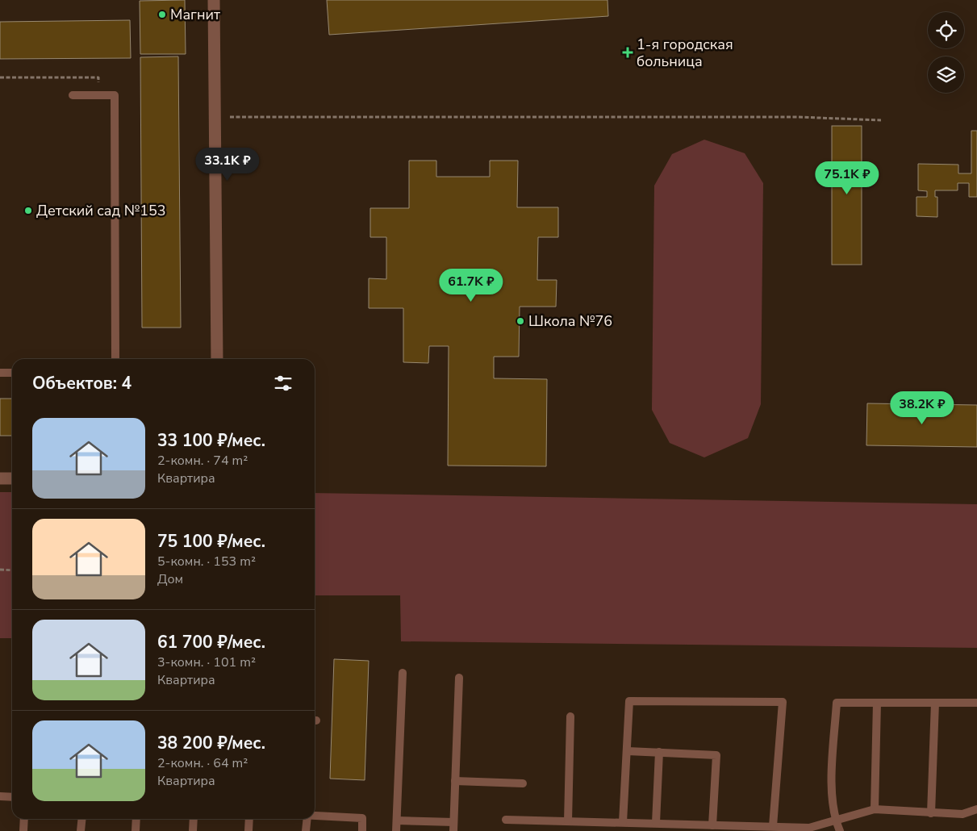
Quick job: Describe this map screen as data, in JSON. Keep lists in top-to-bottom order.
{
  "places": {
    "other": ["Магнит", "Детский сад №153", "Школа №76"],
    "health": ["1-я городская больница"]
  },
  "page": {
    "price": [
      "33.1K ₽",
      "75.1K ₽",
      "61.7K ₽",
      "38.2K ₽"
    ],
    "heading": "Объектов: 4",
    "list": [
      {
        "name": "33 100 ₽/мес.",
        "note": "2-комн. · 74 m² · Квартира"
      },
      {
        "name": "75 100 ₽/мес.",
        "note": "5-комн. · 153 m² · Дом"
      },
      {
        "name": "61 700 ₽/мес.",
        "note": "3-комн. · 101 m² · Квартира"
      },
      {
        "name": "38 200 ₽/мес.",
        "note": "2-комн. · 64 m² · Квартира"
      }
    ]
  }
}
